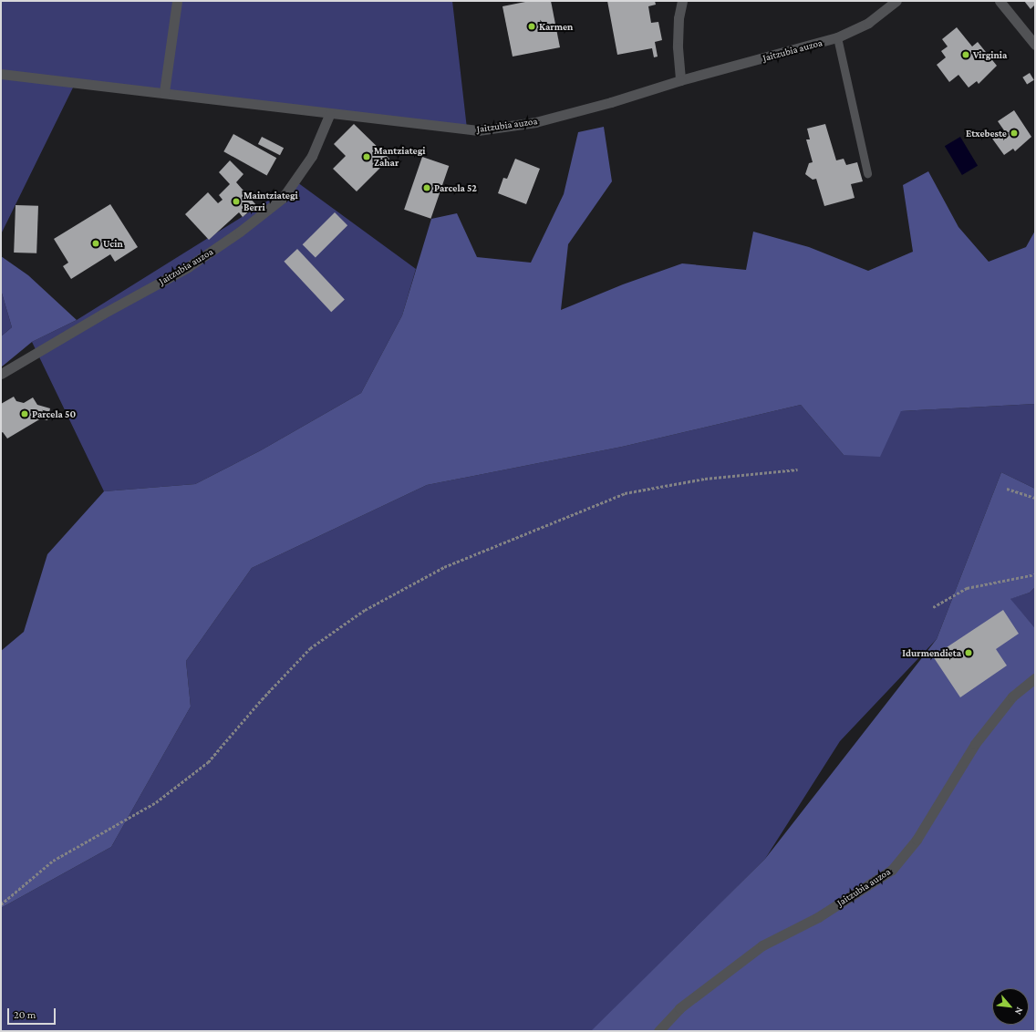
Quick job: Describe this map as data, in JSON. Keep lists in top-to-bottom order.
{
  "streets": {
    "street": ["Jaitzubia auzoa"]
  },
  "places": [
    "Karmen",
    "Virginia",
    "Etxebeste",
    "Mantziategi Zahar",
    "Parcela 52",
    "Maintziategi Berri",
    "Ucin",
    "Parcela 50",
    "Idurmendieta"
  ],
  "scale_bar": "20 m",
  "north": "bottom right"
}
